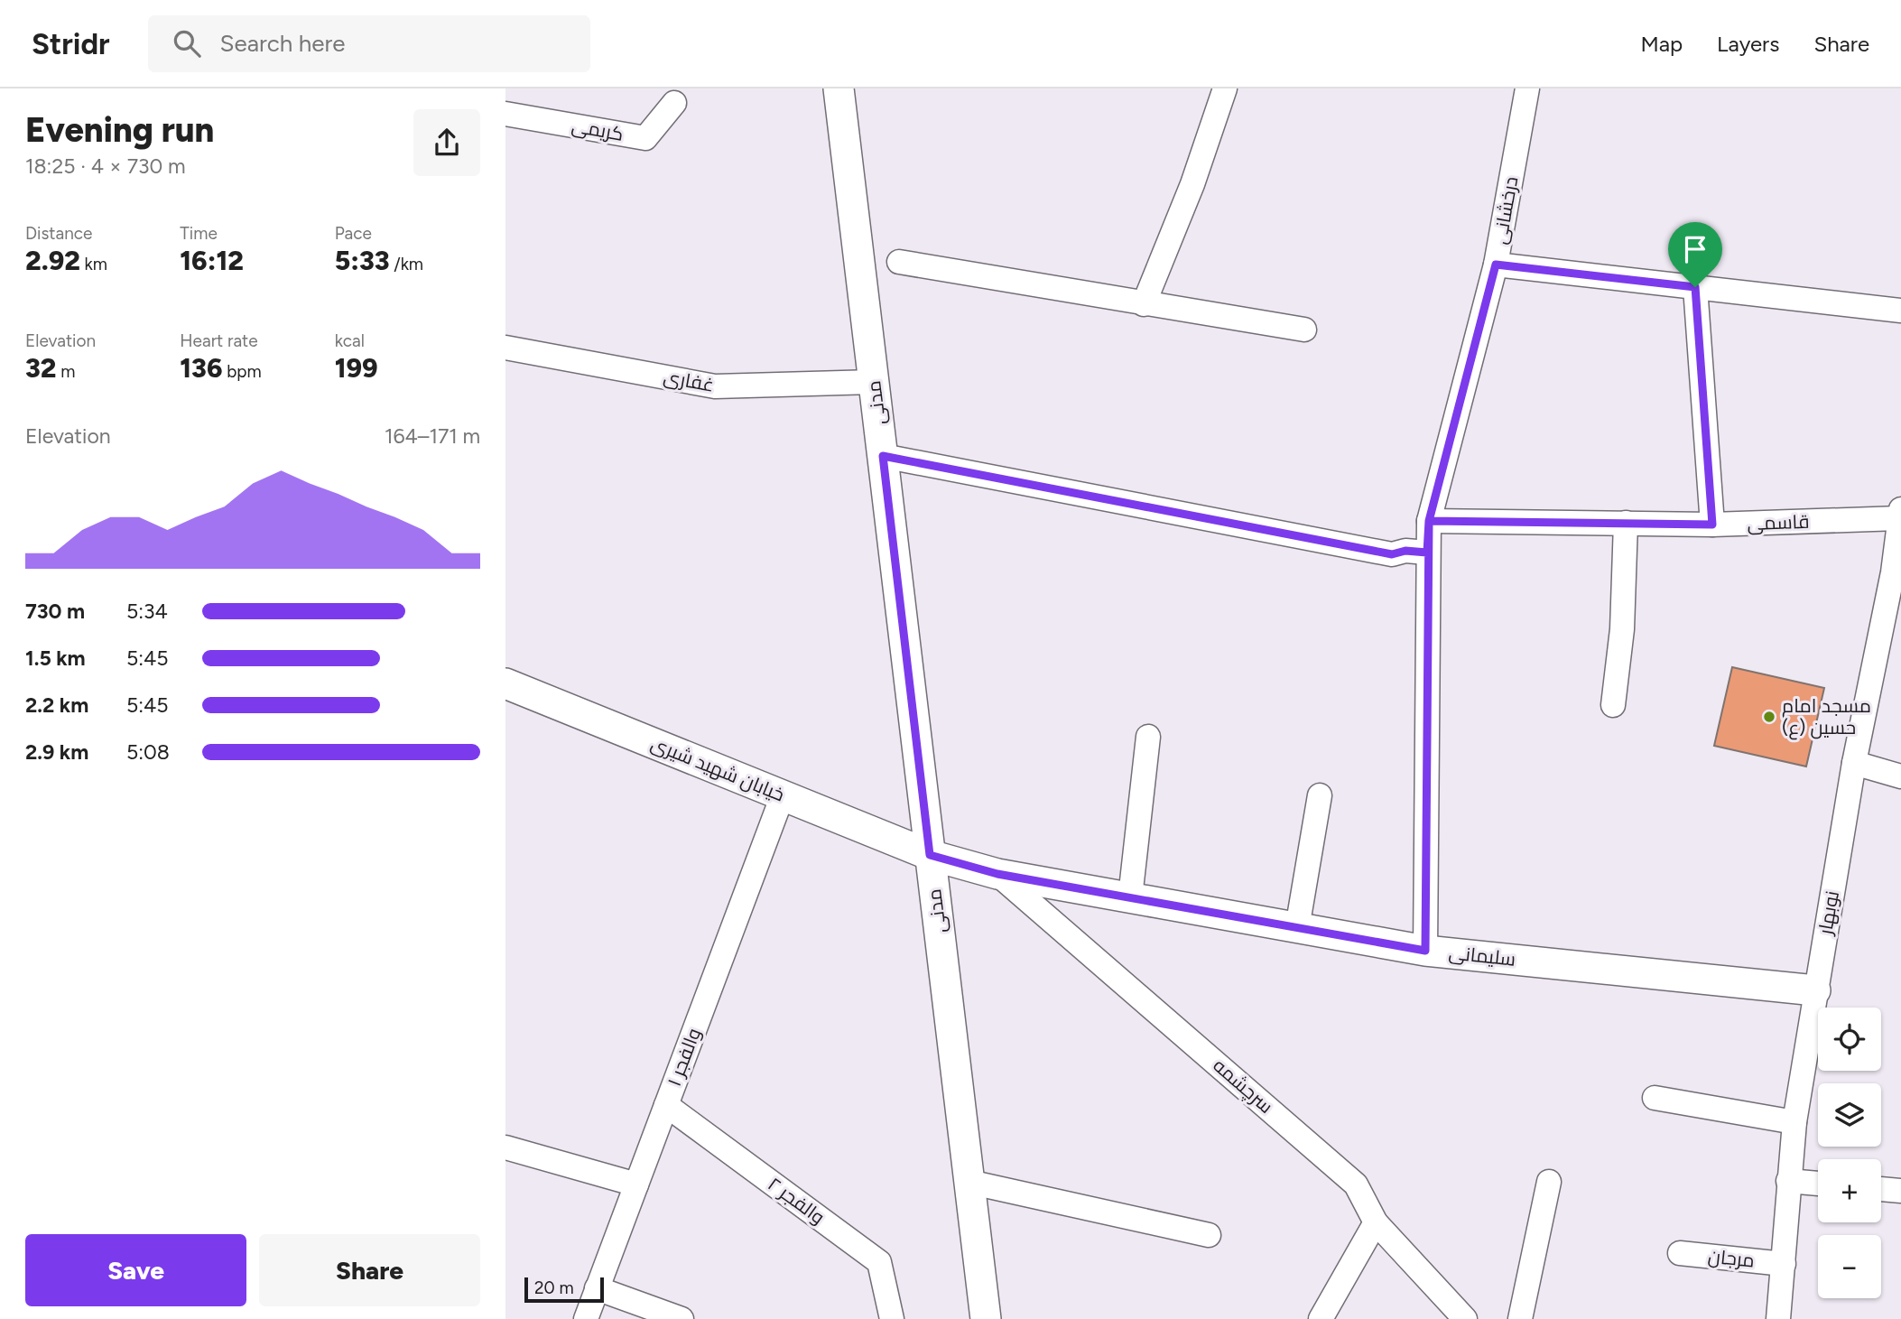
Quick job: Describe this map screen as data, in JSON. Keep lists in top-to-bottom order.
{
  "streets": {
    "street": [
      "کریمی",
      "درخشانی",
      "غفاری",
      "مدنی",
      "قاسمی",
      "خیابان شهید شیری",
      "نوبهار",
      "سلیمانی",
      "والفجر ۱",
      "سرچشمه",
      "والفجر ۲",
      "مرجان"
    ]
  },
  "crossings": [
    ["درخشانی", "قاسمی"],
    ["درخشانی", "سلیمانی"],
    ["غفاری", "مدنی"],
    ["مدنی", "خیابان شهید شیری"],
    ["مدنی", "سلیمانی"],
    ["قاسمی", "نوبهار"],
    ["خیابان شهید شیری", "سلیمانی"],
    ["خیابان شهید شیری", "والفجر ۱"],
    ["نوبهار", "سلیمانی"],
    ["نوبهار", "مرجان"],
    ["سلیمانی", "سرچشمه"],
    ["والفجر ۱", "والفجر ۲"]
  ],
  "places": ["مسجد امام حسین (ع)"],
  "scale_bar": "20 m",
  "page": {
    "header": "Stridr",
    "search": "Search here",
    "nav": ["Map", "Layers", "Share"],
    "heading": ["Evening run", "18:25 · 4 × 730 m"],
    "stats": [
      ["Distance", "2.92 km"],
      ["Time", "16:12"],
      ["Pace", "5:33 /km"],
      ["Elevation", "32 m"],
      ["Heart rate", "136 bpm"],
      ["kcal", "199"]
    ],
    "chart": ["Elevation", "164–171 m"],
    "list": [
      {
        "name": "730 m",
        "note": "5:34"
      },
      {
        "name": "1.5 km",
        "note": "5:45"
      },
      {
        "name": "2.2 km",
        "note": "5:45"
      },
      {
        "name": "2.9 km",
        "note": "5:08"
      }
    ],
    "map_buttons": ["+", "−"],
    "buttons": ["Save", "Share"],
    "scale": "20 m"
  }
}
